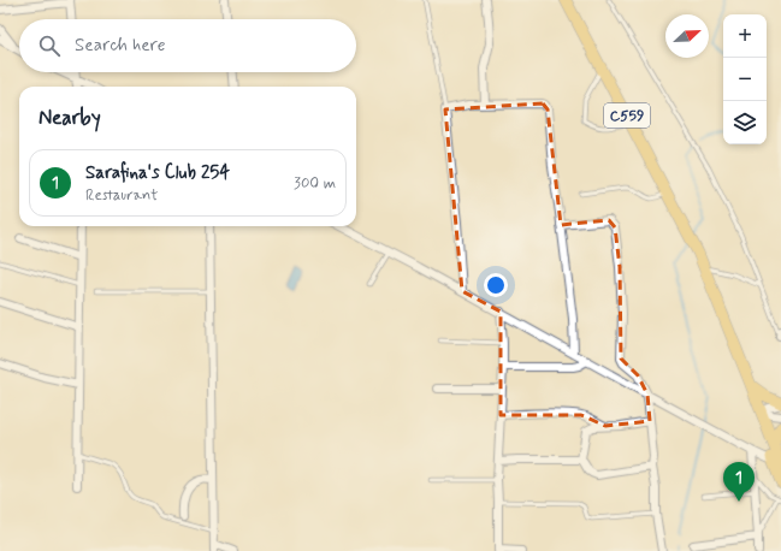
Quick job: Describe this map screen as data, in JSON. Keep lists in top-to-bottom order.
{
  "streets": {
    "main road": ["C559"]
  },
  "north": "top right",
  "page": {
    "map_buttons": ["+", "−"],
    "search": "Search here",
    "heading": "Nearby",
    "list": [
      {
        "mark": "1",
        "name": "Sarafina's Club 254",
        "note": "Restaurant",
        "value": "300 m"
      }
    ],
    "pins": "1"
  }
}
